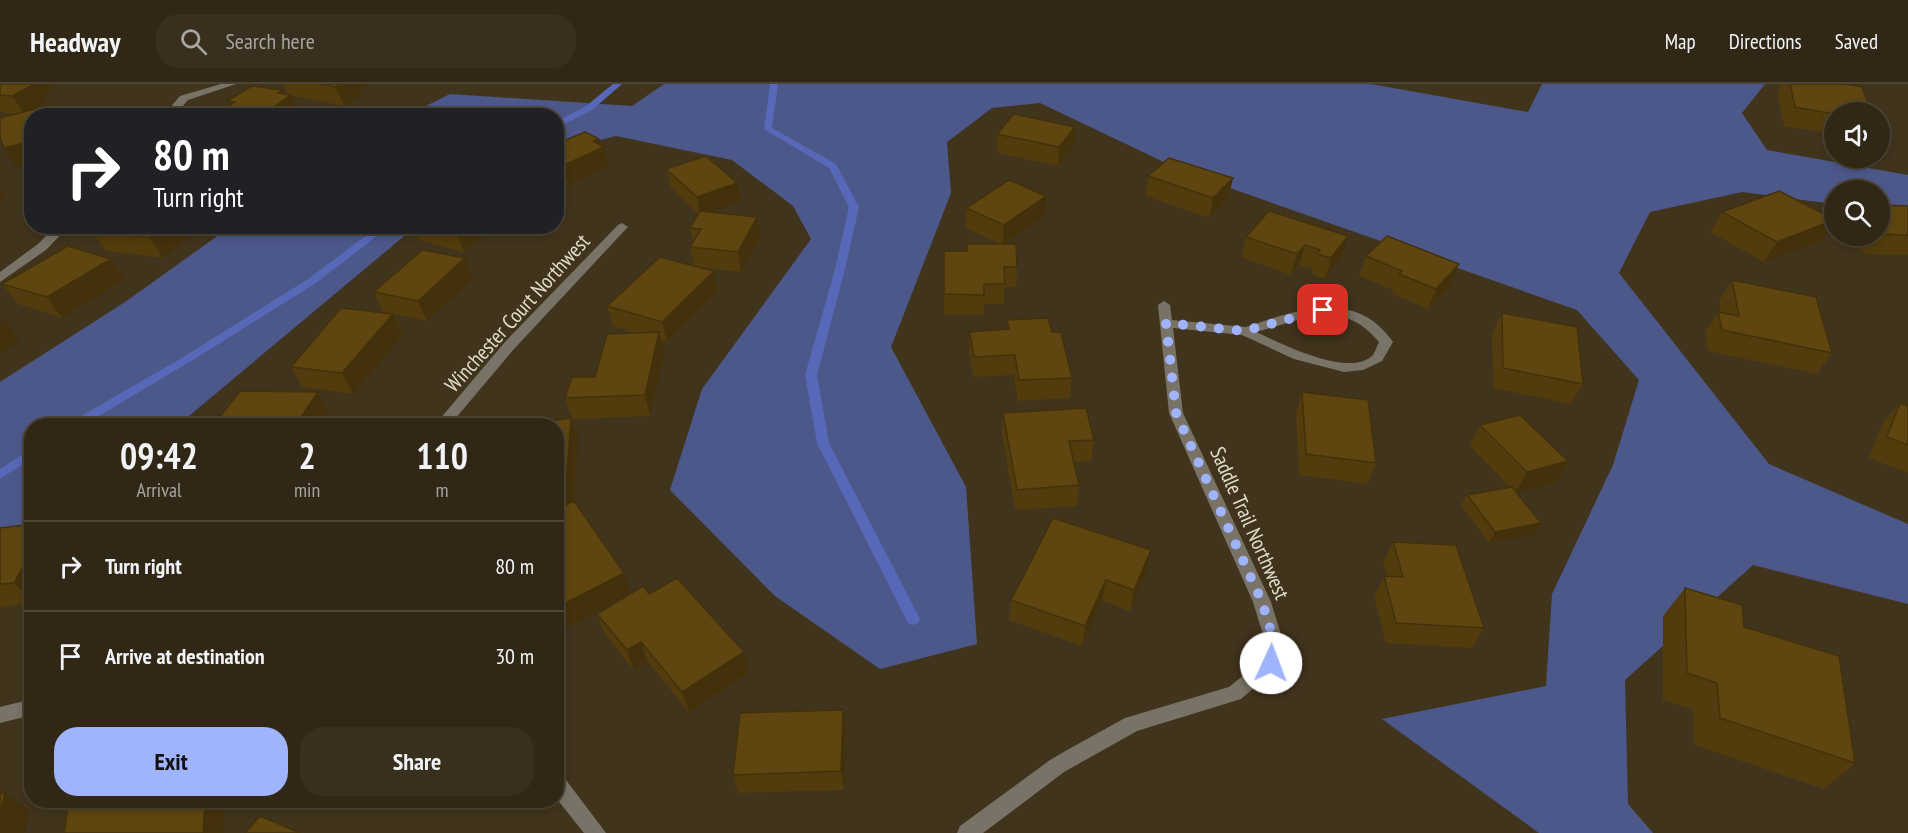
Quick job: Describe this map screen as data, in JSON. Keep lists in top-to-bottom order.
{
  "streets": {
    "street": ["Winchester Court Northwest", "Saddle Trail Northwest"]
  },
  "page": {
    "header": "Headway",
    "search": "Search here",
    "nav": ["Map", "Directions", "Saved"],
    "turn": ["80 m", "Turn right"],
    "eta": [
      "09:42",
      "Arrival",
      "2",
      "min",
      "110",
      "m"
    ],
    "list": [
      {
        "name": "Turn right",
        "value": "80 m"
      },
      {
        "name": "Arrive at destination",
        "value": "30 m"
      }
    ],
    "buttons": ["Exit", "Share"]
  }
}
